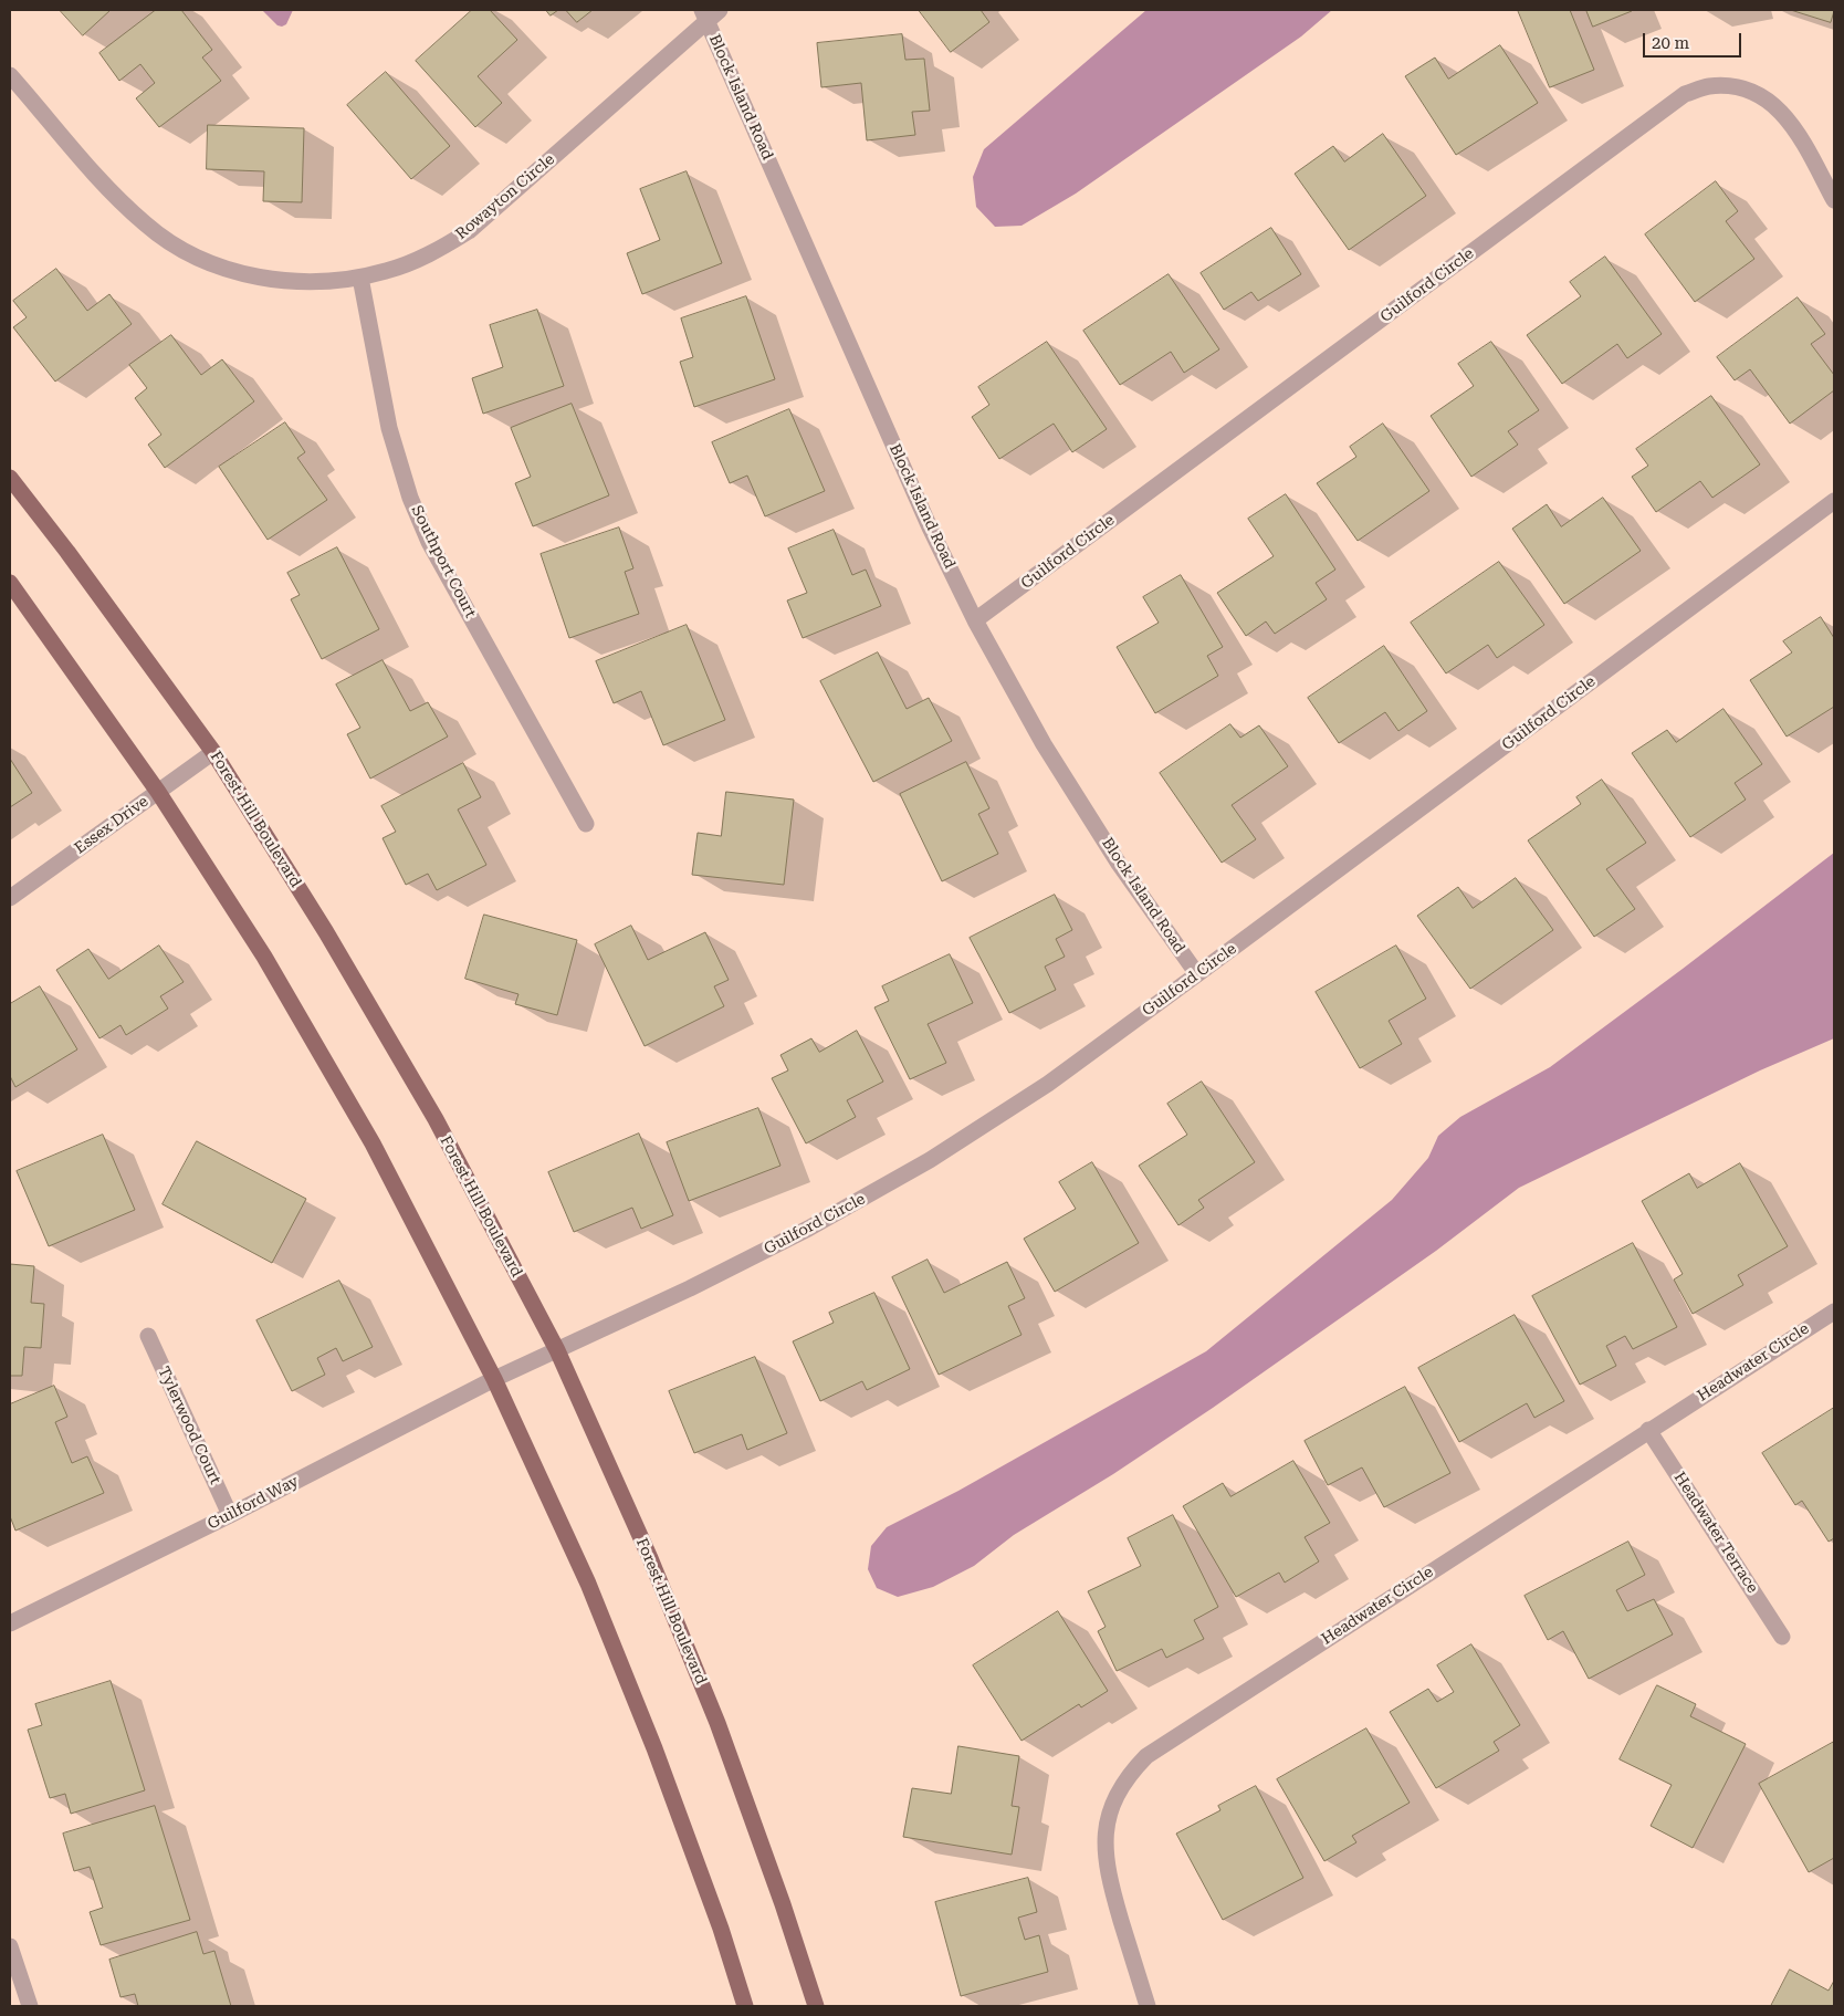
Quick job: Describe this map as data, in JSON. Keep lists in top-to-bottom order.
{
  "streets": {
    "main road": ["Forest Hill Boulevard"],
    "street": [
      "Block Island Road",
      "Rowayton Circle",
      "Guilford Circle",
      "Southport Court",
      "Essex Drive",
      "Headwater Circle",
      "Tylerwood Court",
      "Guilford Way",
      "Headwater Terrace"
    ]
  },
  "crossings": [
    ["Block Island Road", "Rowayton Circle"],
    ["Block Island Road", "Guilford Circle"],
    ["Rowayton Circle", "Southport Court"],
    ["Guilford Circle", "Forest Hill Boulevard"],
    ["Guilford Circle", "Guilford Way"],
    ["Forest Hill Boulevard", "Essex Drive"],
    ["Headwater Circle", "Headwater Terrace"],
    ["Tylerwood Court", "Guilford Way"]
  ],
  "scale_bar": "20 m"
}
